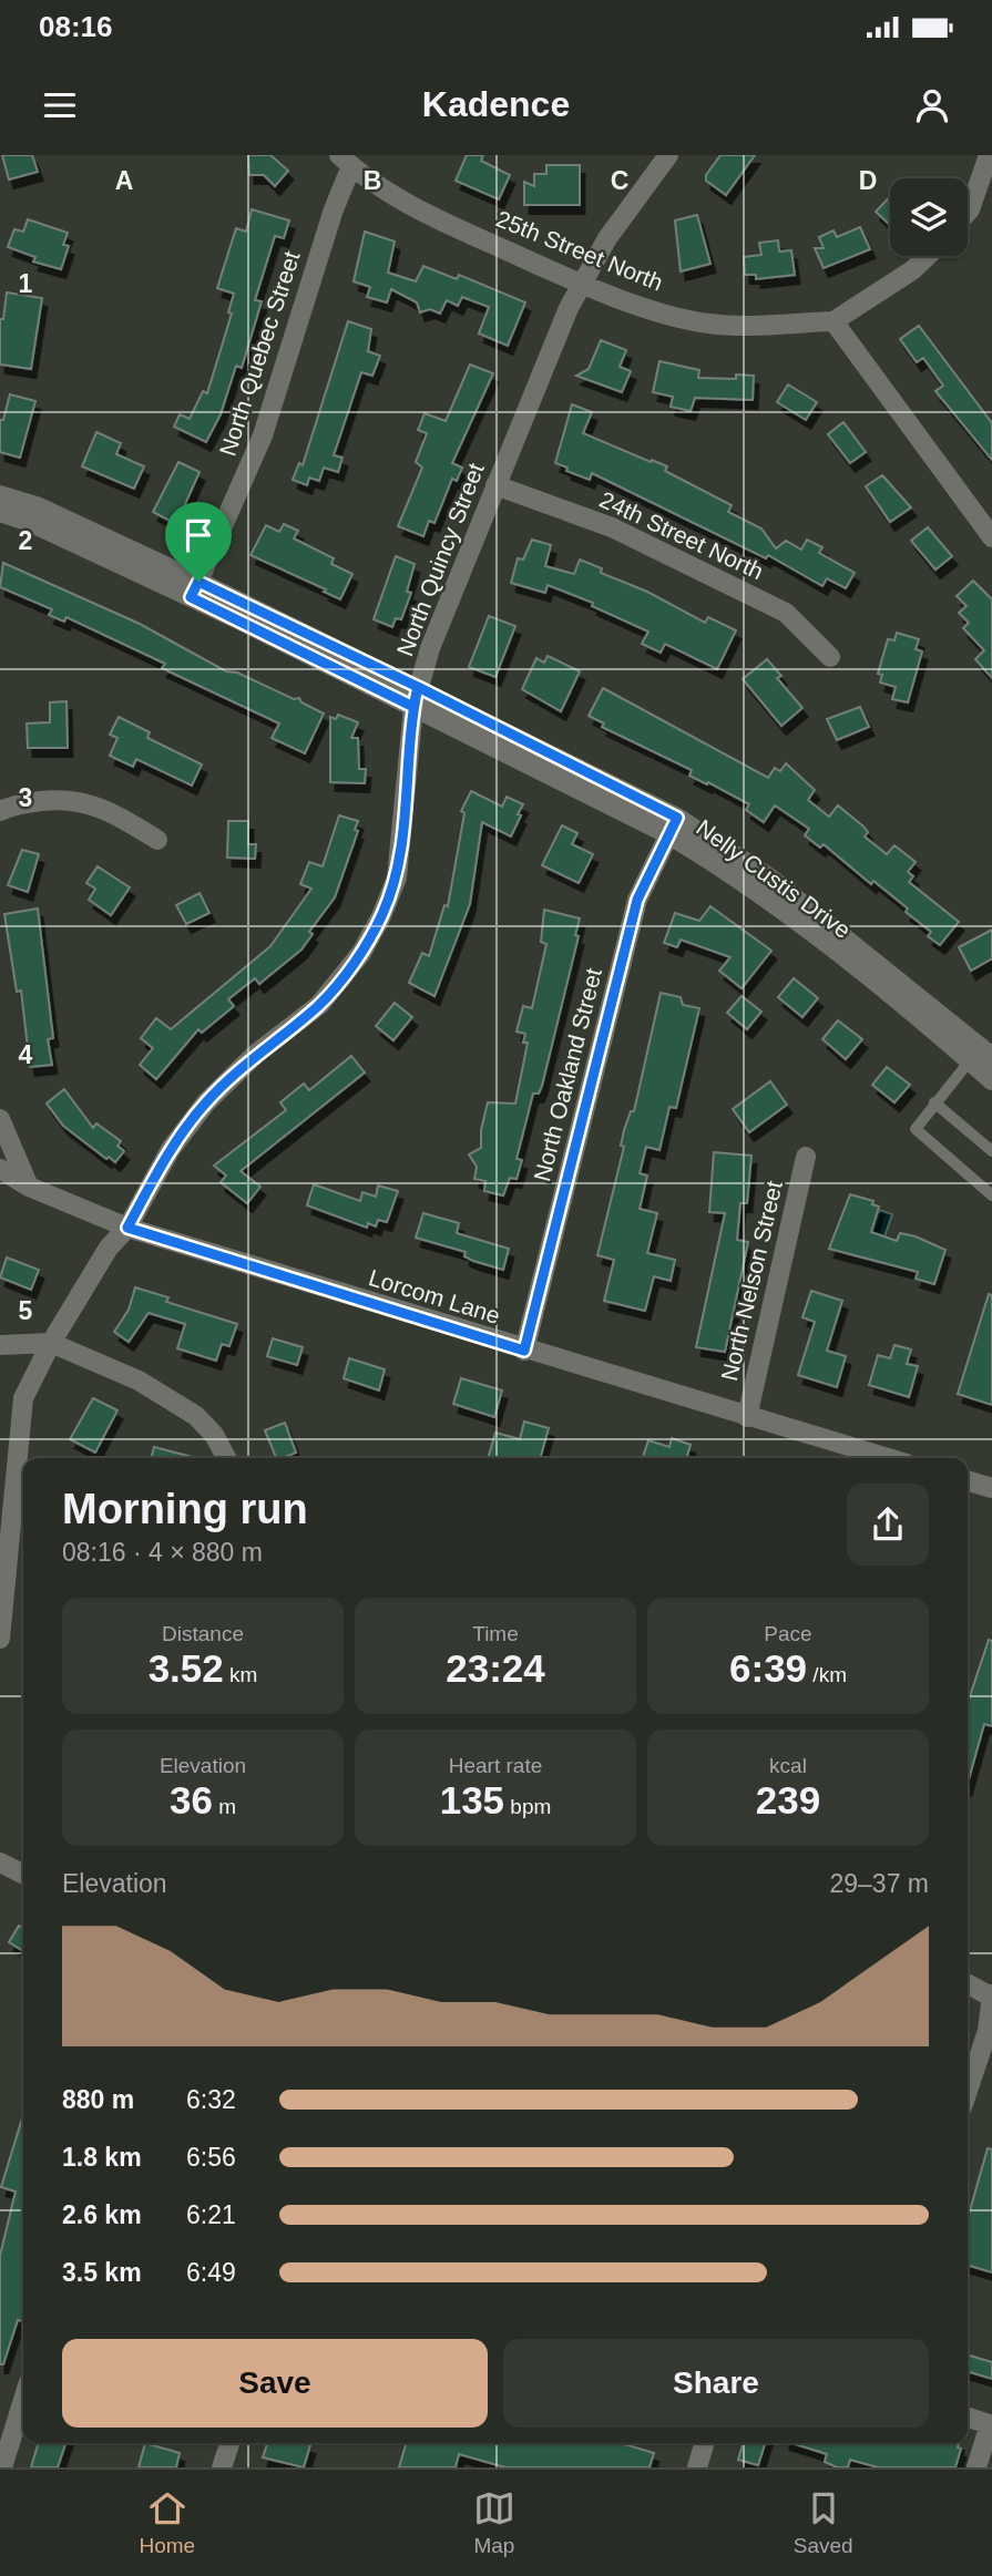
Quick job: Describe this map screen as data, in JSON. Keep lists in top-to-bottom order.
{
  "streets": {
    "street": [
      "25th Street North",
      "North Quebec Street",
      "24th Street North",
      "North Quincy Street",
      "Nelly Custis Drive",
      "North Oakland Street",
      "North Nelson Street",
      "Lorcom Lane"
    ]
  },
  "crossings": [
    ["25th Street North", "North Quebec Street"],
    ["25th Street North", "North Quincy Street"],
    ["North Quebec Street", "Nelly Custis Drive"],
    ["24th Street North", "North Quincy Street"],
    ["North Quincy Street", "Nelly Custis Drive"],
    ["North Quincy Street", "Lorcom Lane"],
    ["Nelly Custis Drive", "North Oakland Street"],
    ["North Oakland Street", "Lorcom Lane"],
    ["North Nelson Street", "Lorcom Lane"]
  ],
  "page": {
    "status": "08:16",
    "header": "Kadence",
    "heading": ["Morning run", "08:16 · 4 × 880 m"],
    "stats": [
      ["Distance", "3.52 km"],
      ["Time", "23:24"],
      ["Pace", "6:39 /km"],
      ["Elevation", "36 m"],
      ["Heart rate", "135 bpm"],
      ["kcal", "239"]
    ],
    "chart": ["Elevation", "29–37 m"],
    "list": [
      {
        "name": "880 m",
        "note": "6:32"
      },
      {
        "name": "1.8 km",
        "note": "6:56"
      },
      {
        "name": "2.6 km",
        "note": "6:21"
      },
      {
        "name": "3.5 km",
        "note": "6:49"
      }
    ],
    "buttons": ["Save", "Share"],
    "tabs": ["Home", "Map", "Saved"]
  },
  "grid": {
    "columns": [
      "A",
      "B",
      "C",
      "D"
    ],
    "rows": [
      "1",
      "2",
      "3",
      "4",
      "5"
    ]
  }
}
